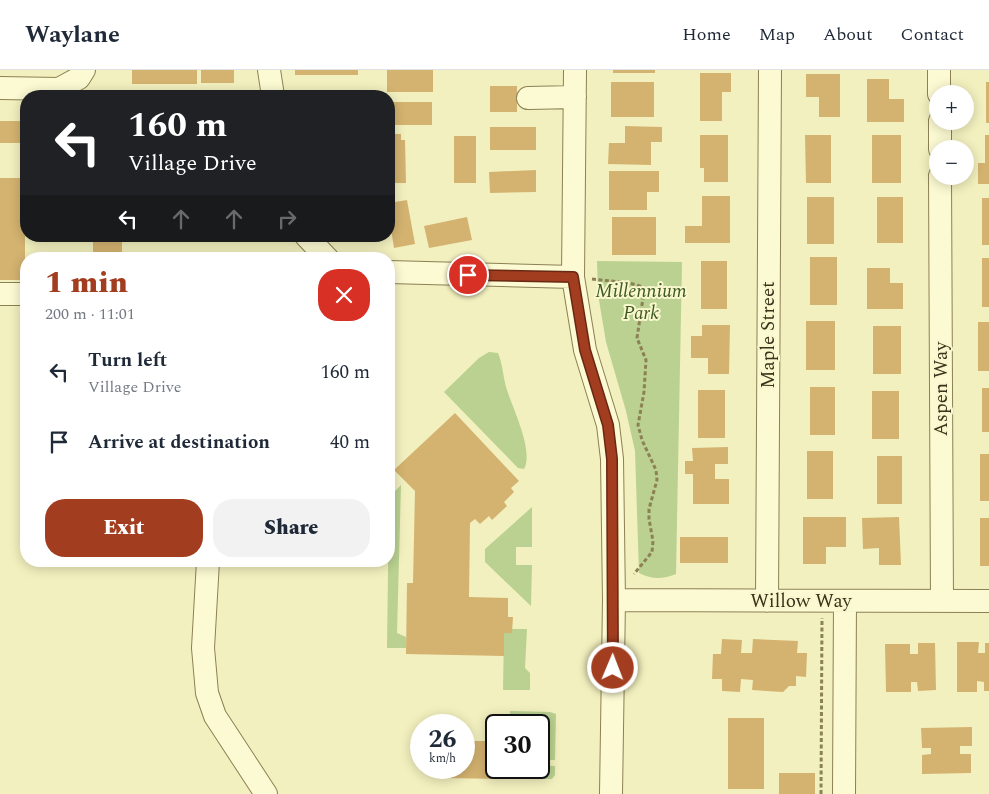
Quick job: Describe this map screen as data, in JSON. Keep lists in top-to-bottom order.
{
  "streets": {
    "street": ["Maple Street", "Aspen Way", "Willow Way"]
  },
  "crossings": [
    ["Maple Street", "Willow Way"],
    ["Aspen Way", "Willow Way"]
  ],
  "parks": ["Millennium Park"],
  "page": {
    "header": "Waylane",
    "nav": [
      "Home",
      "Map",
      "About",
      "Contact"
    ],
    "map_buttons": ["+", "−"],
    "turn": ["160 m", "Village Drive"],
    "heading": ["1 min", "200 m · 11:01"],
    "list": [
      {
        "name": "Turn left",
        "note": "Village Drive",
        "value": "160 m"
      },
      {
        "name": "Arrive at destination",
        "value": "40 m"
      }
    ],
    "buttons": ["Exit", "Share"],
    "speed": "26 km/h",
    "limit": "30"
  }
}
